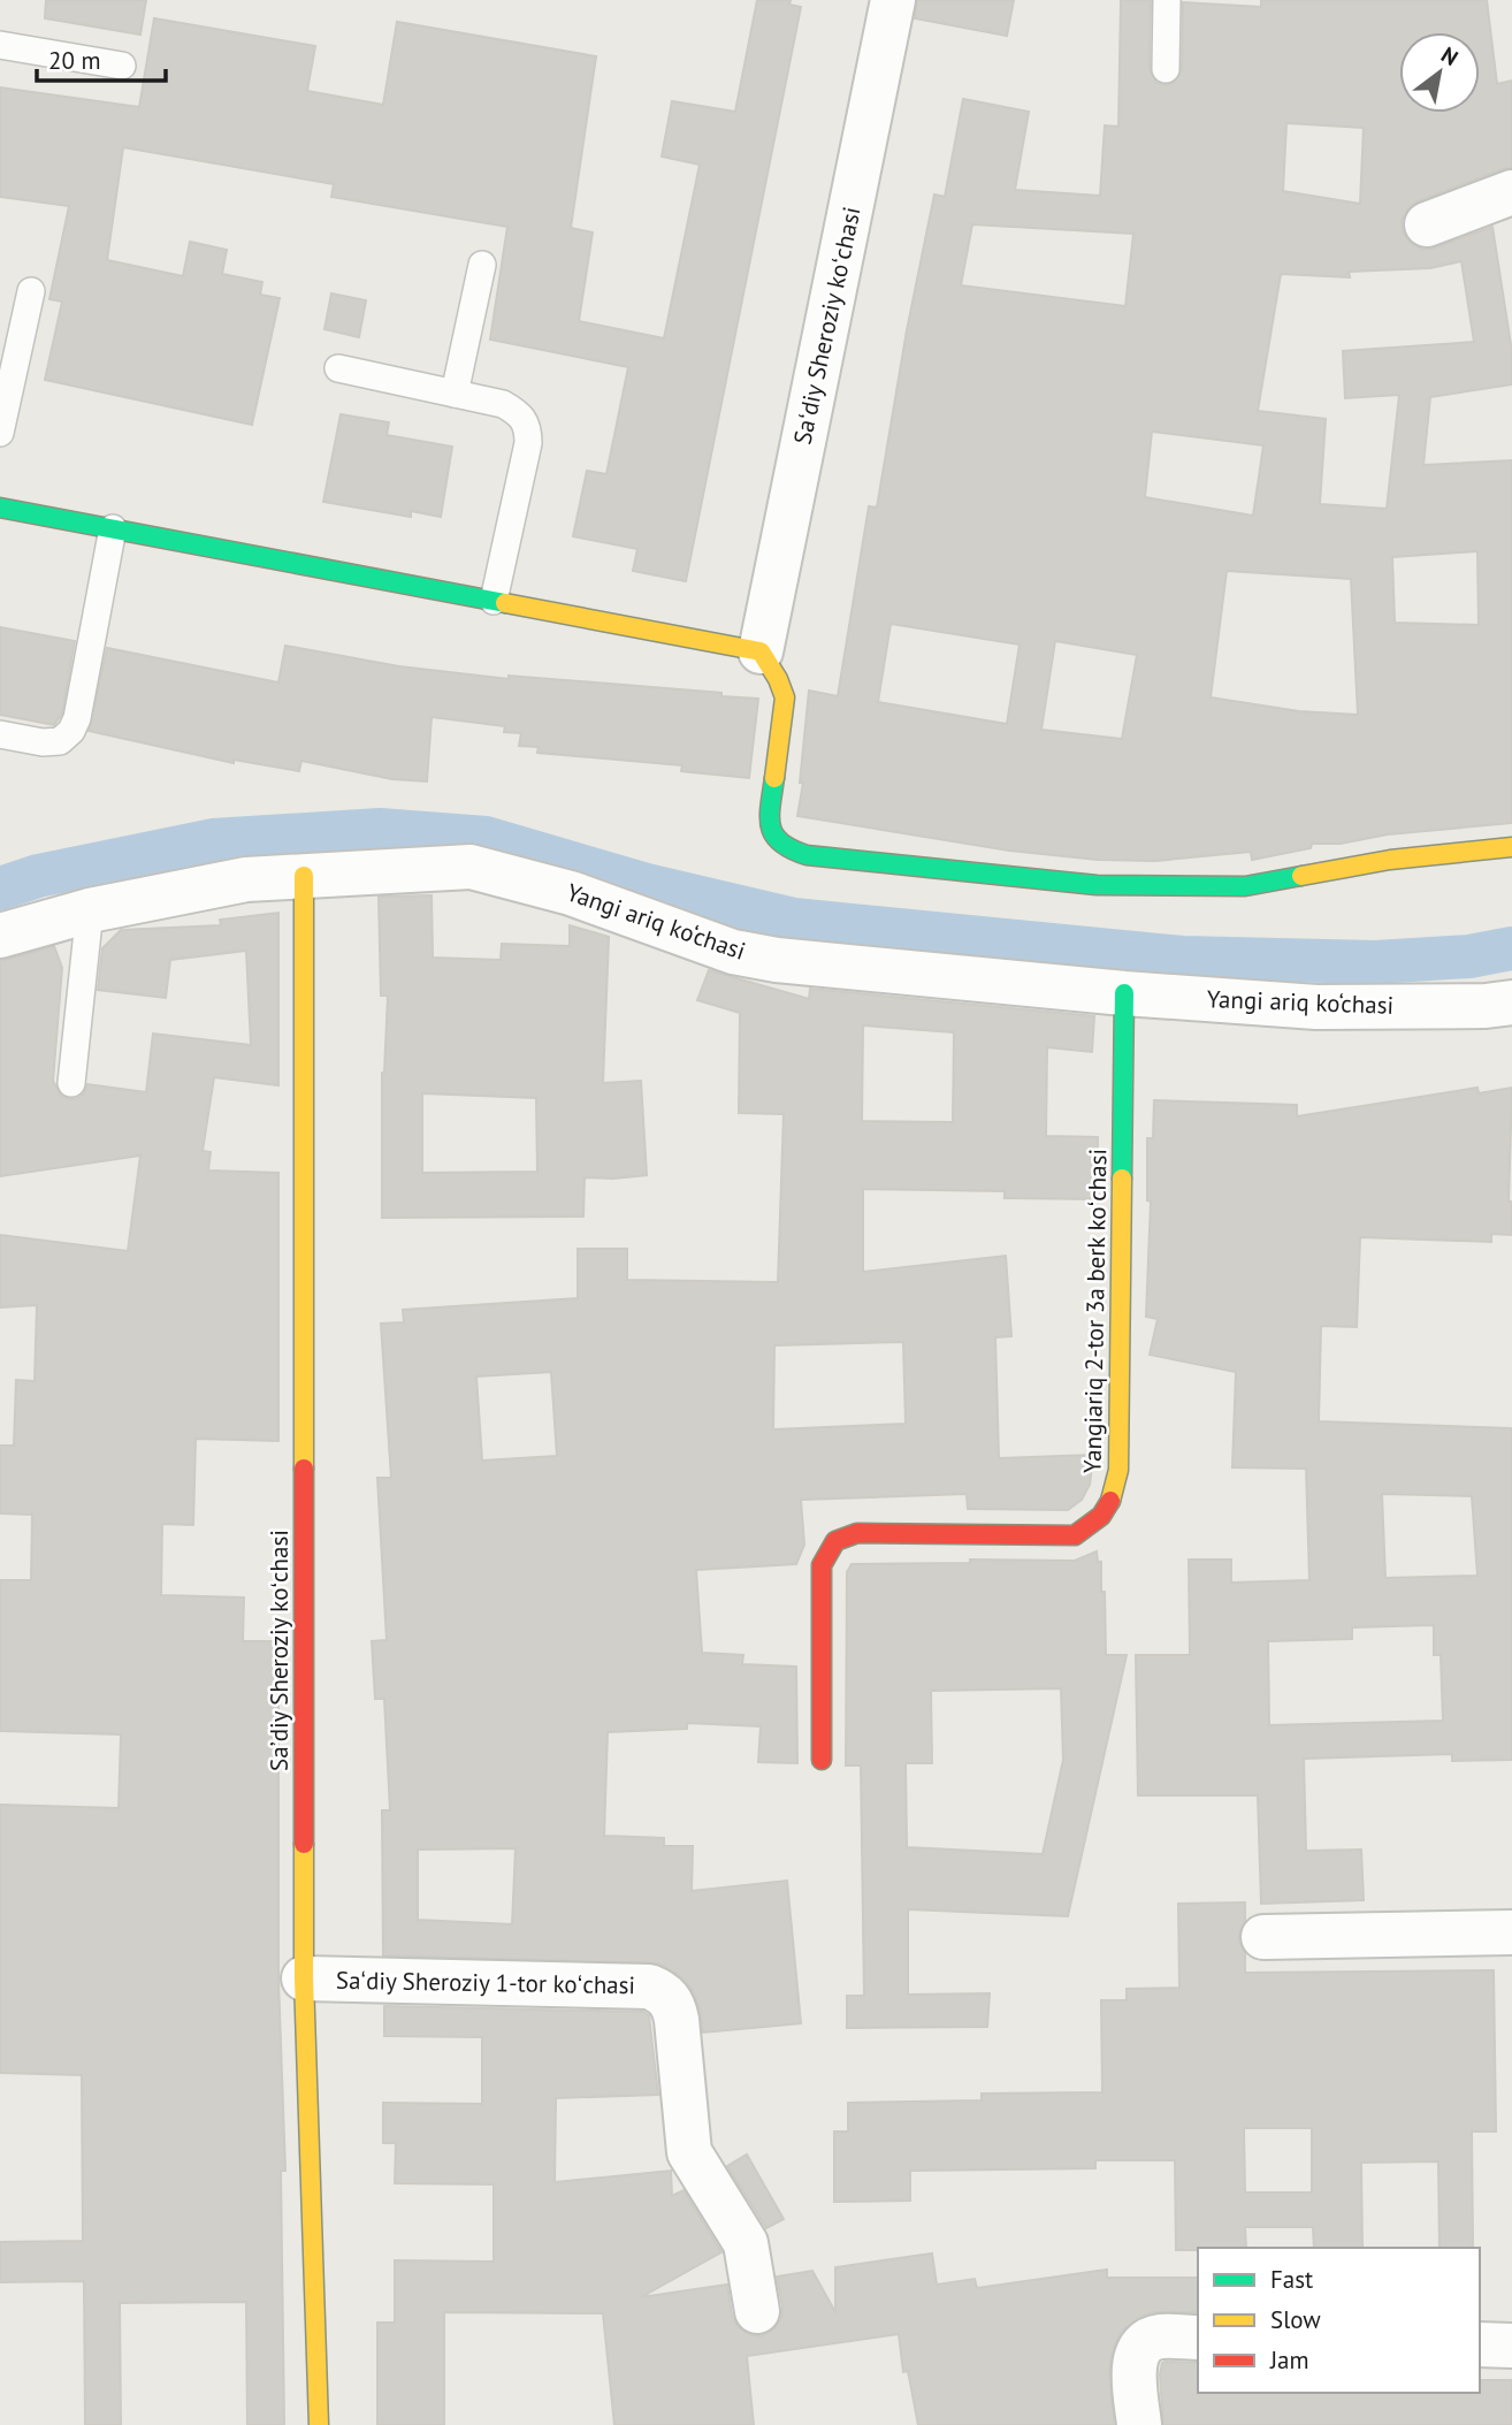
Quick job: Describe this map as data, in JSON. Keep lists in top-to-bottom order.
{
  "streets": {
    "street": [
      "Saʻdiy Sheroziy koʻchasi",
      "Yangi ariq ko‘chasi",
      "Yangiariq 2-tor 3a berk koʻchasi",
      "Saʼdiy Sheroziy koʻchasi",
      "Saʻdiy Sheroziy 1-tor koʻchasi"
    ]
  },
  "crossings": [
    ["Yangi ariq ko‘chasi", "Yangiariq 2-tor 3a berk koʻchasi"],
    ["Yangi ariq ko‘chasi", "Saʼdiy Sheroziy koʻchasi"],
    ["Saʼdiy Sheroziy koʻchasi", "Saʻdiy Sheroziy 1-tor koʻchasi"]
  ],
  "legend": ["Fast", "Slow", "Jam"],
  "scale_bar": "20 m",
  "north": "top right"
}
